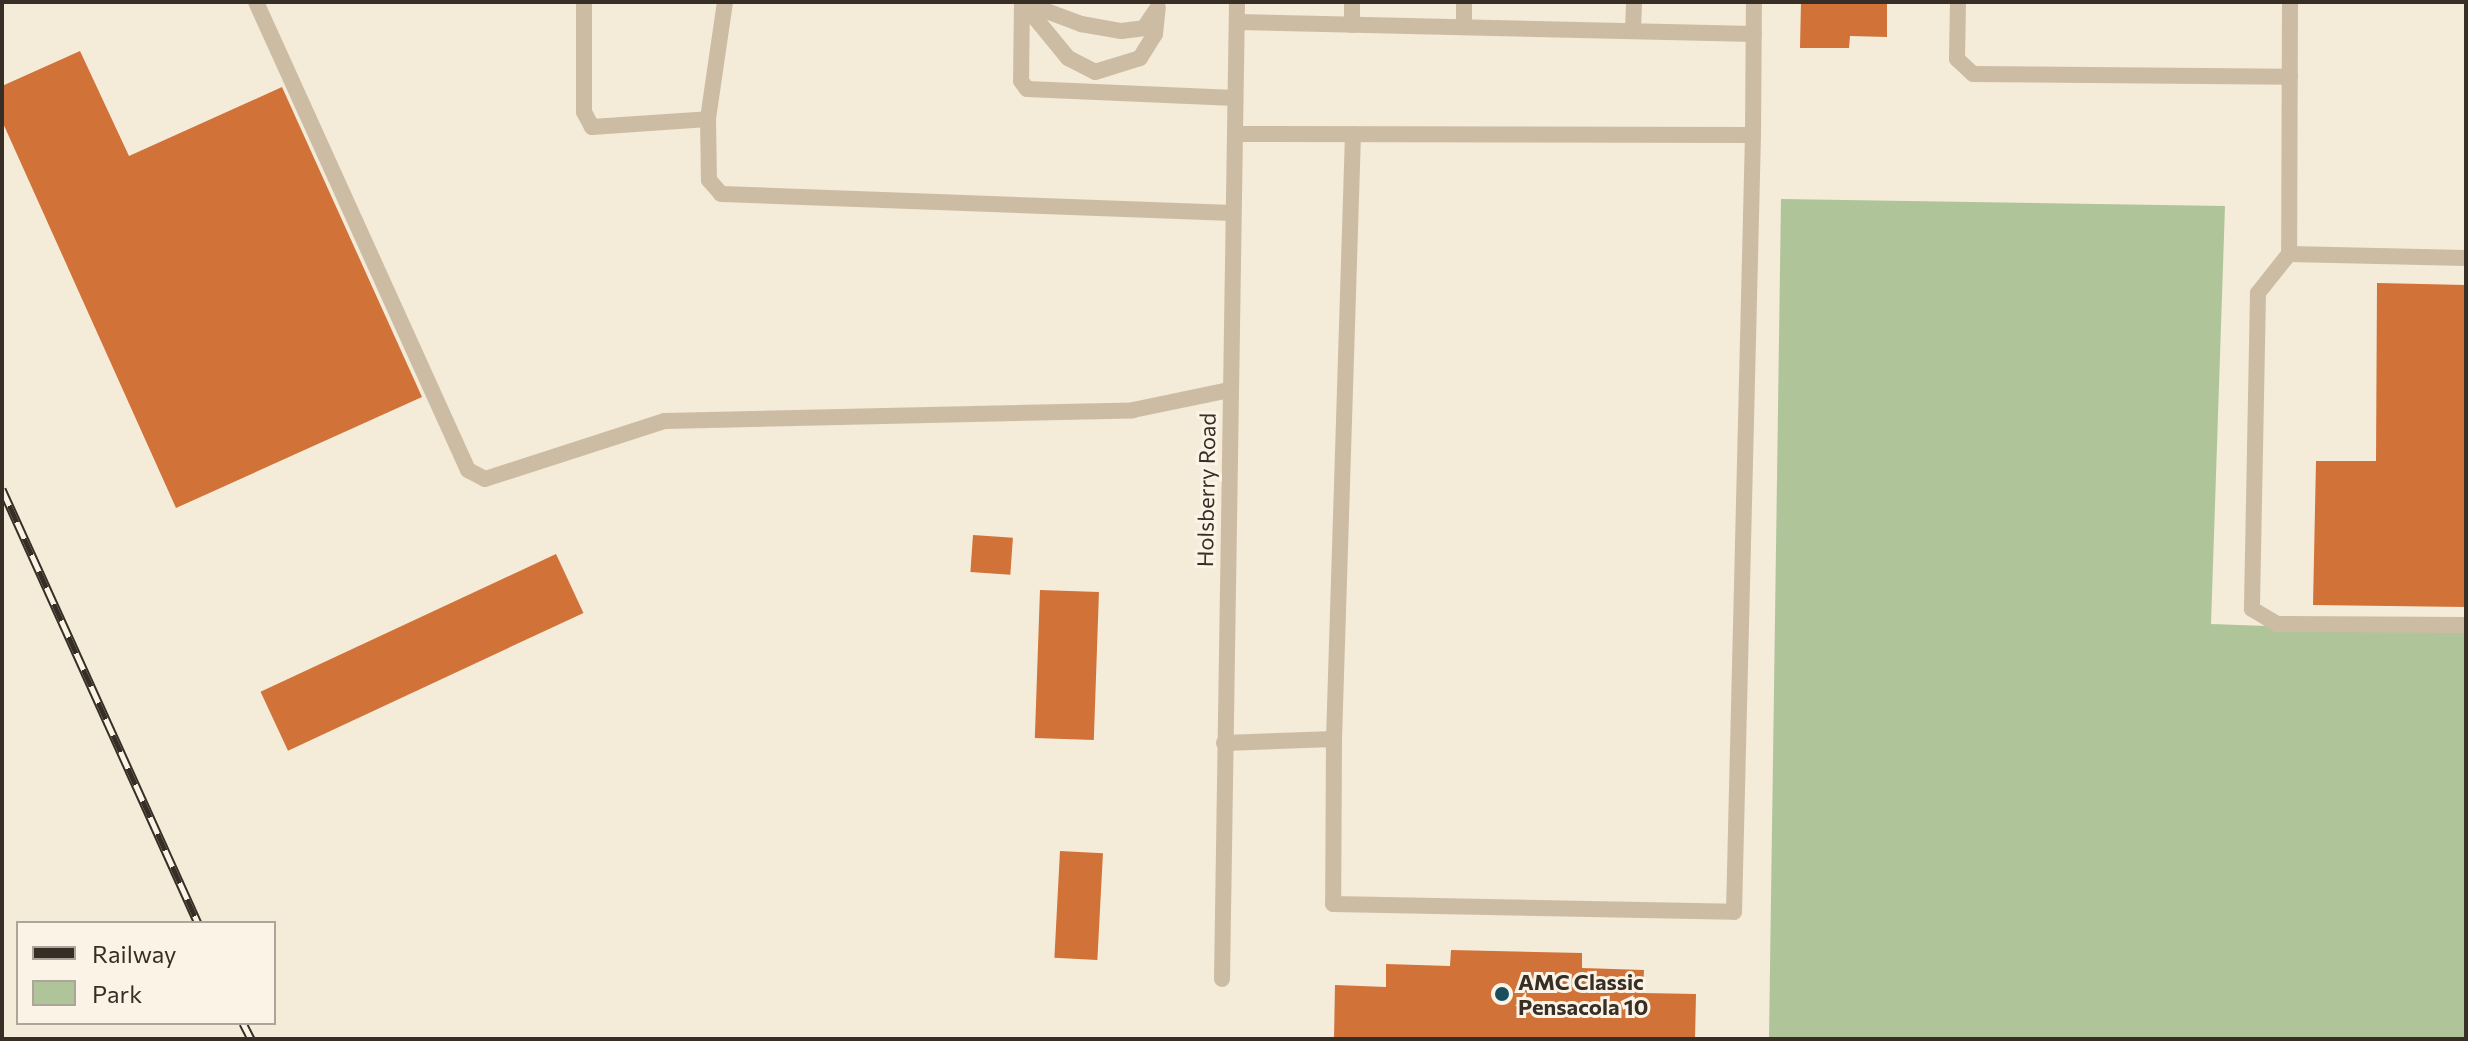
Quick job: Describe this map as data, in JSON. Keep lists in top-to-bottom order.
{
  "streets": {
    "lane": ["Holsberry Road"]
  },
  "places": ["AMC Classic Pensacola 10"],
  "legend": ["Railway", "Park"]
}
